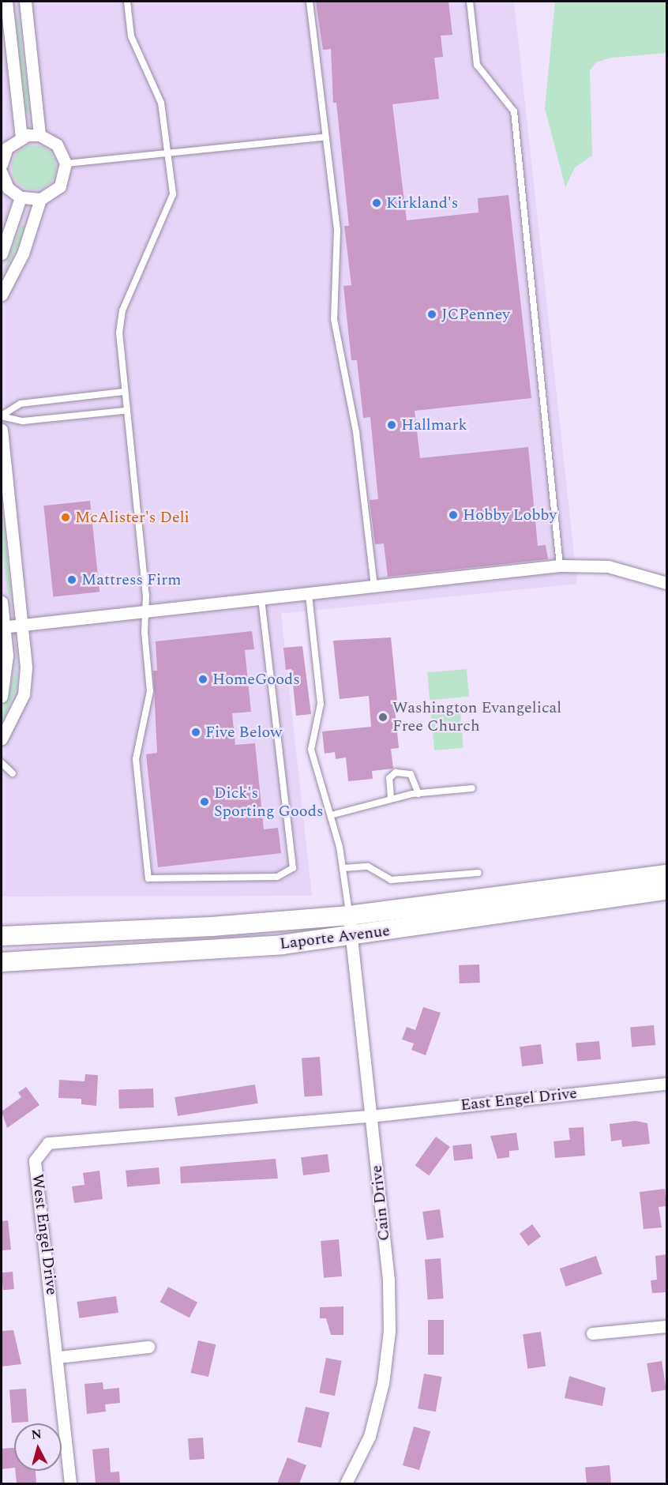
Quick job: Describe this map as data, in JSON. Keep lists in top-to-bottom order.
{
  "streets": {
    "main road": ["Laporte Avenue"],
    "street": ["East Engel Drive", "Cain Drive", "West Engel Drive"]
  },
  "crossings": [
    ["Laporte Avenue", "Cain Drive"],
    ["East Engel Drive", "Cain Drive"],
    ["East Engel Drive", "West Engel Drive"],
    ["Cain Drive", "West Engel Drive"]
  ],
  "places": [
    "Kirkland's",
    "JCPenney",
    "Hallmark",
    "Hobby Lobby",
    "McAlister's Deli",
    "Mattress Firm",
    "HomeGoods",
    "Washington Evangelical Free Church",
    "Five Below",
    "Dick's Sporting Goods"
  ],
  "north": "top"
}
